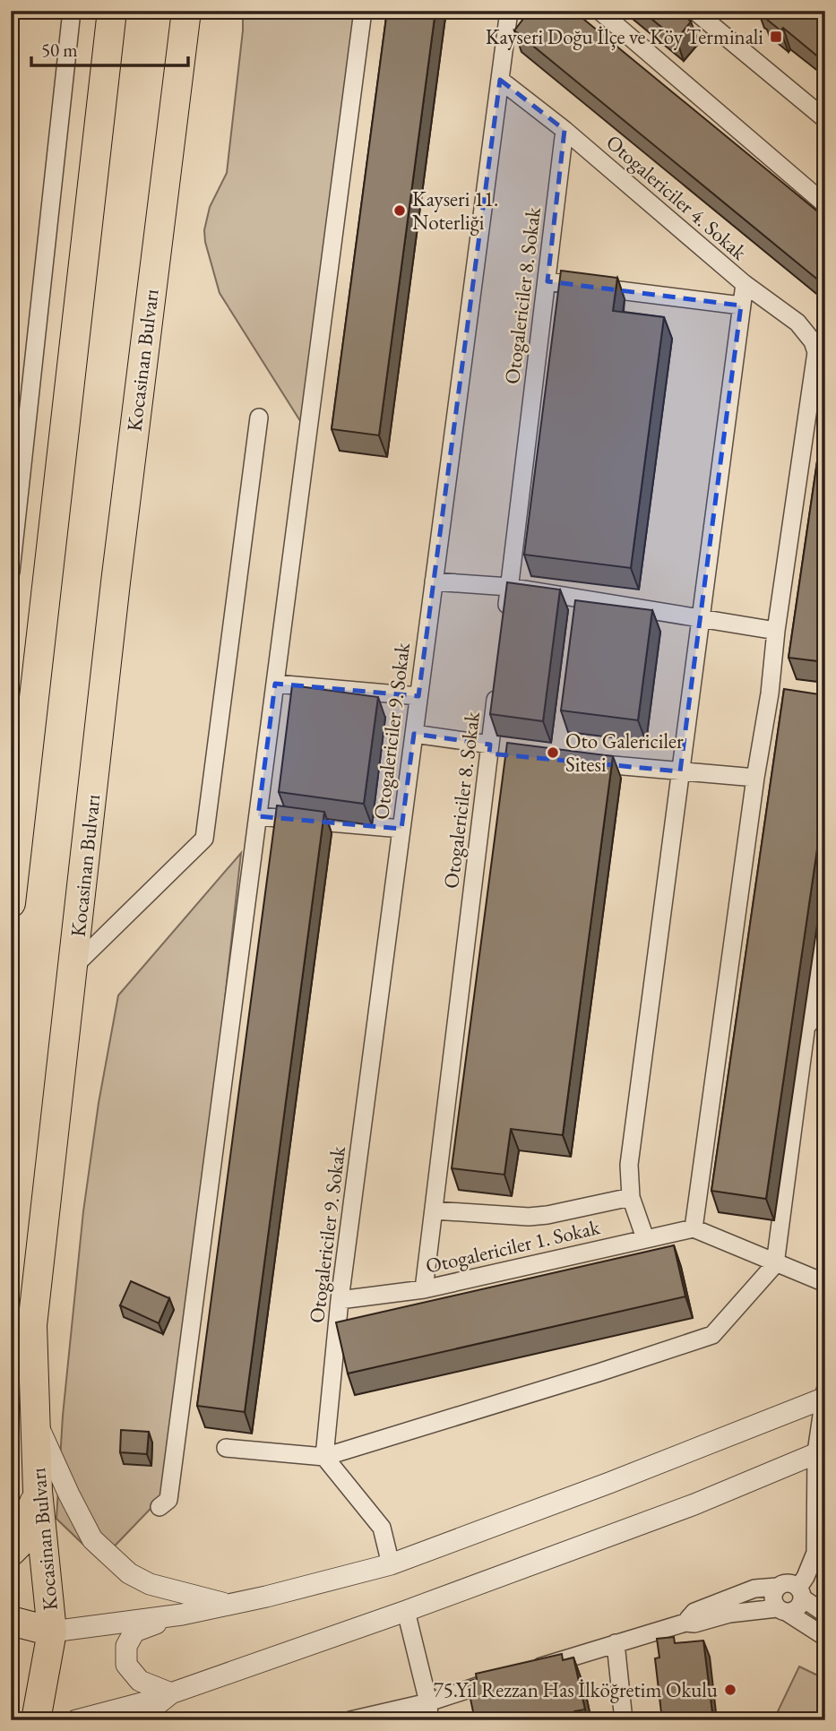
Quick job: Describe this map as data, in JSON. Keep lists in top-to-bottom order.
{
  "streets": {
    "highway": ["Kocasinan Bulvarı"],
    "street": [
      "Otogalericiler 4. Sokak",
      "Otogalericiler 8. Sokak",
      "Otogalericiler 9. Sokak",
      "Otogalericiler 1. Sokak"
    ]
  },
  "crossings": [
    ["Otogalericiler 4. Sokak", "Otogalericiler 8. Sokak"],
    ["Otogalericiler 4. Sokak", "Otogalericiler 9. Sokak"],
    ["Otogalericiler 8. Sokak", "Otogalericiler 1. Sokak"],
    ["Otogalericiler 9. Sokak", "Otogalericiler 1. Sokak"]
  ],
  "places": {
    "transit": ["Kayseri Doğu İlçe ve Köy Terminali"],
    "other": ["Kayseri 11. Noterliği", "Oto Galericiler Sitesi", "75.Yıl Rezzan Has İlköğretim Okulu"]
  },
  "scale_bar": "50 m"
}
